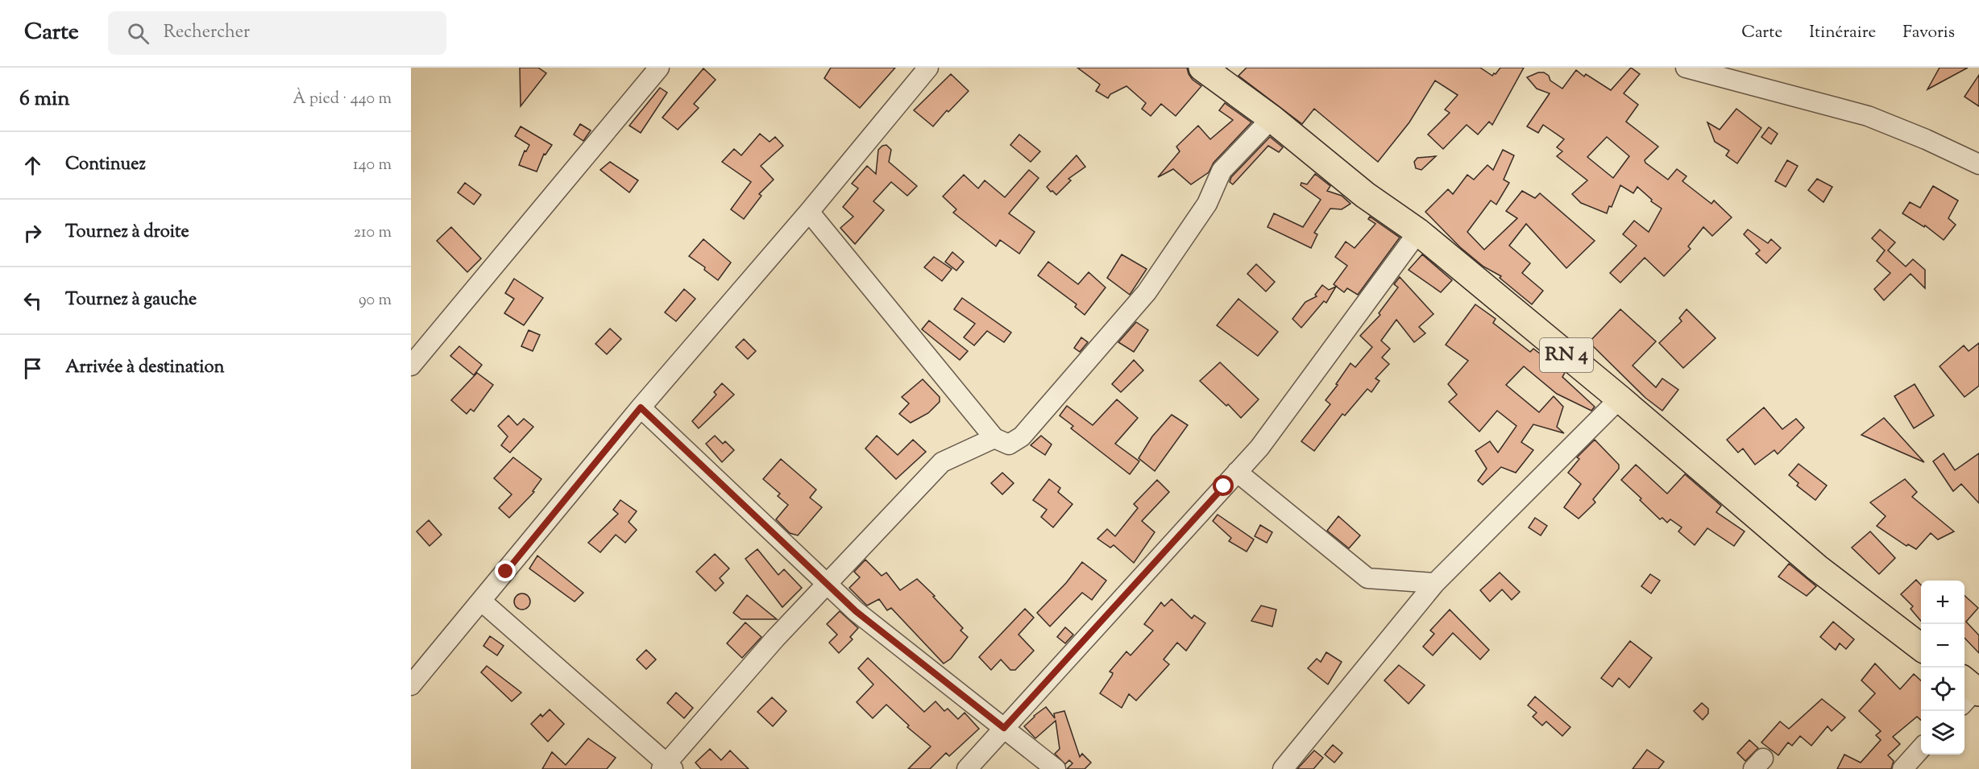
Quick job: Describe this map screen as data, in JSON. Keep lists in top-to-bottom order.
{
  "streets": {
    "highway": ["RN 4"]
  },
  "page": {
    "header": "Carte",
    "search": "Rechercher",
    "nav": ["Carte", "Itinéraire", "Favoris"],
    "heading": ["6 min", "À pied · 440 m"],
    "list": [
      ["Continuez", "140 m"],
      ["Tournez à droite", "210 m"],
      ["Tournez à gauche", "90 m"],
      "Arrivée à destination"
    ],
    "map_buttons": ["+", "−"]
  }
}
